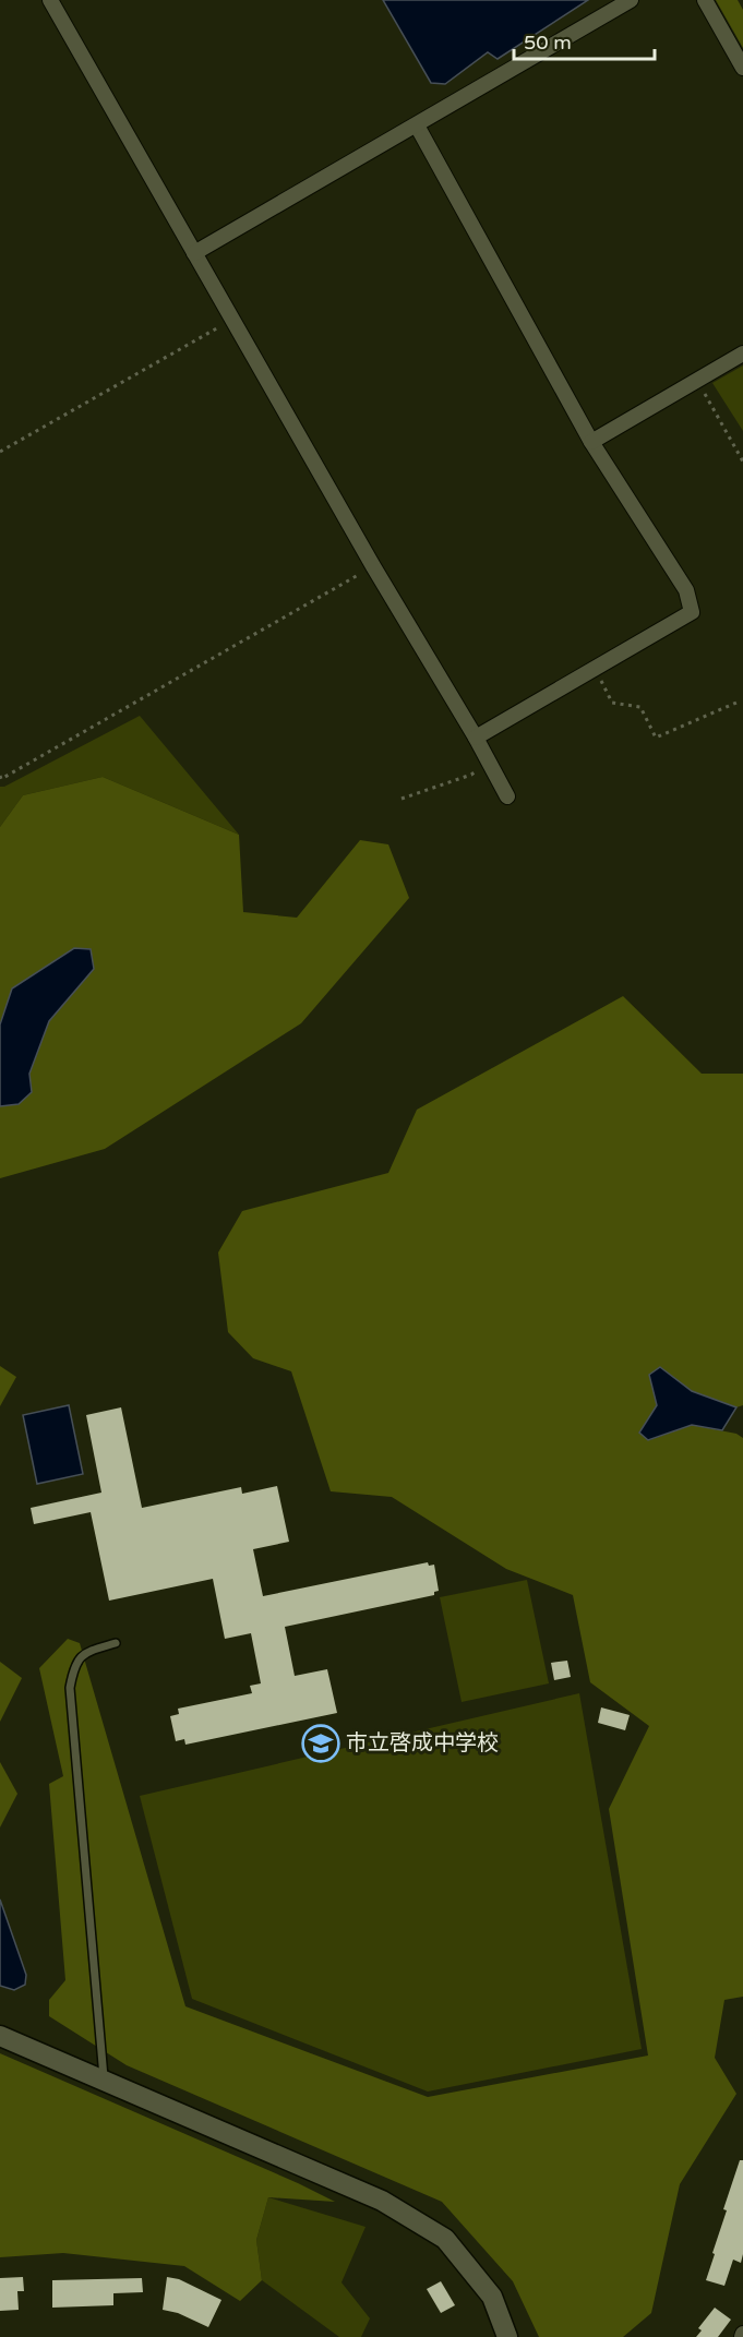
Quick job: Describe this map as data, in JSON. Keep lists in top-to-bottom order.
{
  "places": {
    "school or university": ["市立啓成中学校"]
  },
  "scale_bar": "50 m"
}
